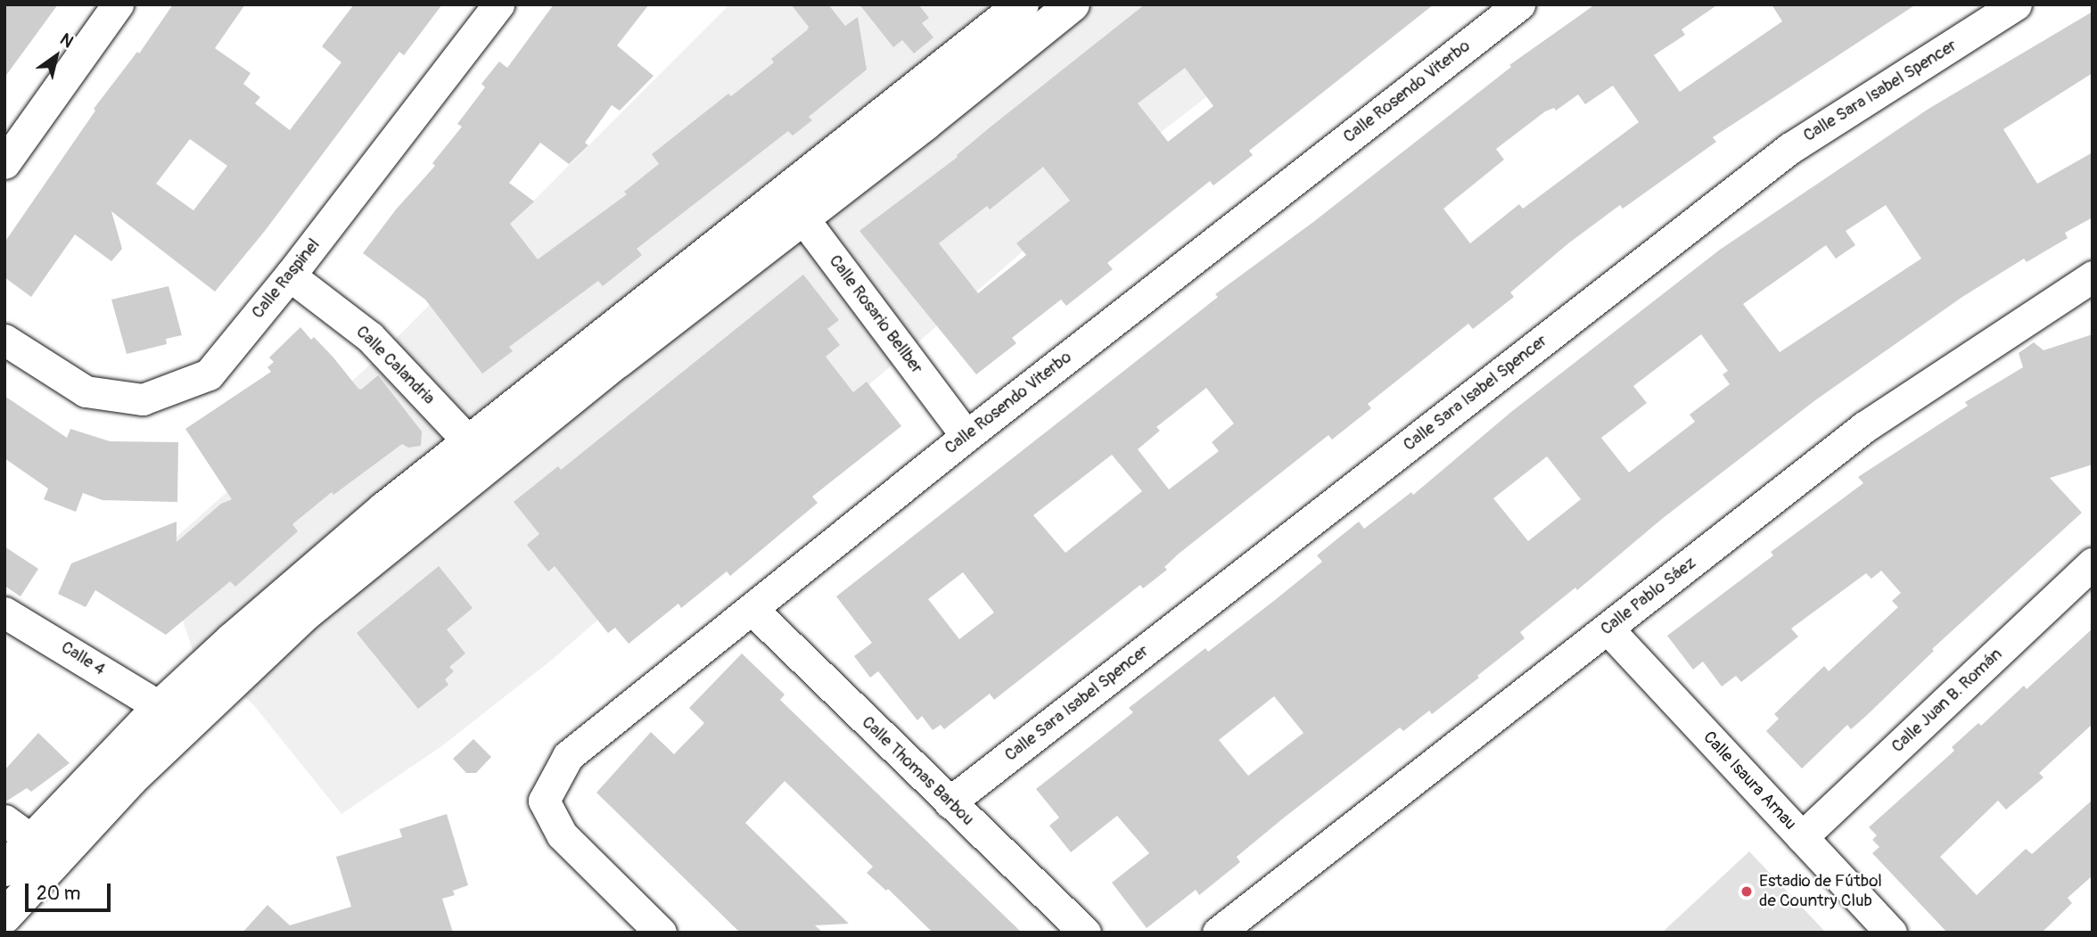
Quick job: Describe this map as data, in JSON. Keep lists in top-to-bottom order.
{
  "streets": {
    "street": [
      "Calle Sara Isabel Spencer",
      "Calle Rosendo Viterbo",
      "Calle Raspinel",
      "Calle Rosario Bellber",
      "Calle Calandria",
      "Calle Pablo Sáez",
      "Calle 4",
      "Calle Juan B. Román",
      "Calle Thomas Barbou",
      "Calle Isaura Arnau"
    ]
  },
  "crossings": [
    ["Calle Sara Isabel Spencer", "Calle Thomas Barbou"],
    ["Calle Rosendo Viterbo", "Calle Rosario Bellber"],
    ["Calle Rosendo Viterbo", "Calle Thomas Barbou"],
    ["Calle Raspinel", "Calle Calandria"],
    ["Calle Pablo Sáez", "Calle Isaura Arnau"],
    ["Calle Juan B. Román", "Calle Isaura Arnau"]
  ],
  "places": ["Estadio de Fútbol de Country Club"],
  "scale_bar": "20 m",
  "north": "top right"
}
